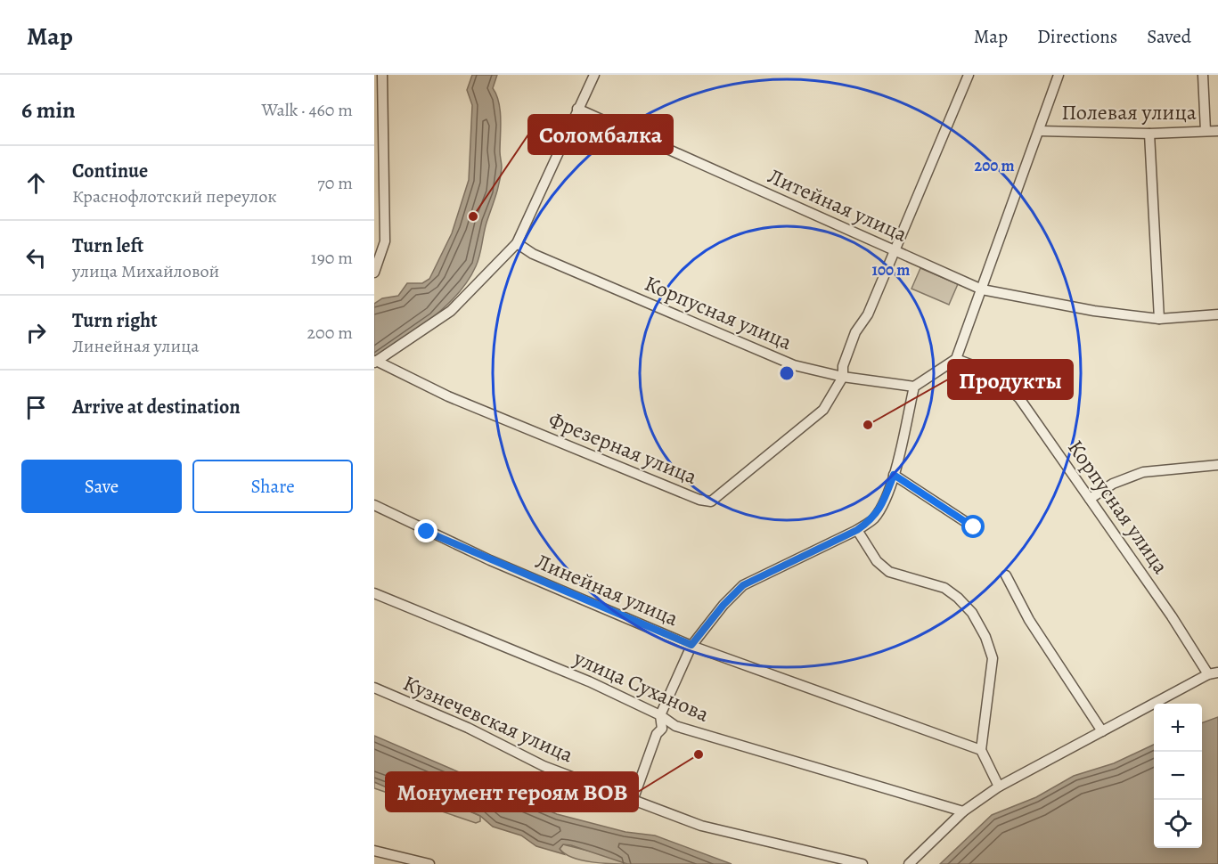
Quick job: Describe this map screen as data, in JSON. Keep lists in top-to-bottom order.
{
  "streets": {
    "street": [
      "Полевая улица",
      "Литейная улица",
      "Корпусная улица",
      "Фрезерная улица",
      "Линейная улица",
      "улица Суханова",
      "Кузнечевская улица"
    ]
  },
  "crossings": [
    ["Литейная улица", "Фрезерная улица"],
    ["Корпусная улица", "Фрезерная улица"]
  ],
  "places": ["Соломбалка", "Продукты", "Монумент героям ВОВ"],
  "page": {
    "header": "Map",
    "nav": ["Map", "Directions", "Saved"],
    "heading": ["6 min", "Walk · 460 m"],
    "list": [
      ["Continue", "Краснофлотский переулок", "70 m"],
      ["Turn left", "улица Михайловой", "190 m"],
      ["Turn right", "Линейная улица", "200 m"],
      "Arrive at destination"
    ],
    "buttons": ["Save", "Share"],
    "map_buttons": ["+", "−"]
  },
  "rings": ["200 m", "100 m"]
}
